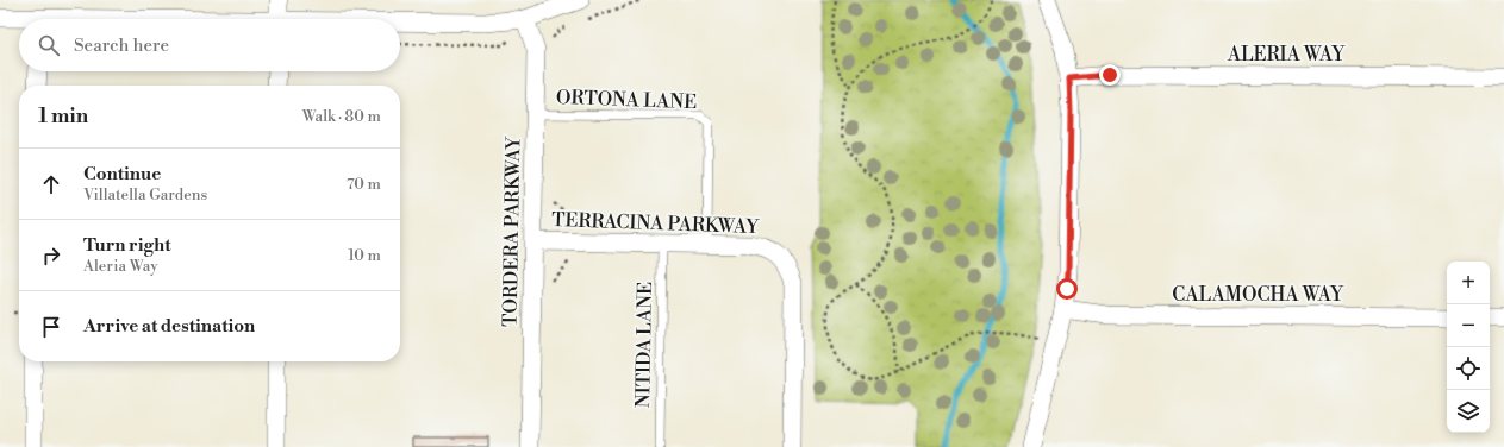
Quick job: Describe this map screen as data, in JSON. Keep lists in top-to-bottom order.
{
  "streets": {
    "street": [
      "ALERIA WAY",
      "TERRACINA PARKWAY",
      "TORDERA PARKWAY",
      "CALAMOCHA WAY"
    ],
    "lane": ["ORTONA LANE", "NITIDA LANE"]
  },
  "crossings": [
    ["ORTONA LANE", "TERRACINA PARKWAY"],
    ["ORTONA LANE", "TORDERA PARKWAY"],
    ["TERRACINA PARKWAY", "TORDERA PARKWAY"],
    ["TERRACINA PARKWAY", "NITIDA LANE"]
  ],
  "page": {
    "search": "Search here",
    "heading": ["1 min", "Walk · 80 m"],
    "list": [
      ["Continue", "Villatella Gardens", "70 m"],
      ["Turn right", "Aleria Way", "10 m"],
      "Arrive at destination"
    ],
    "map_buttons": ["+", "−"]
  }
}
